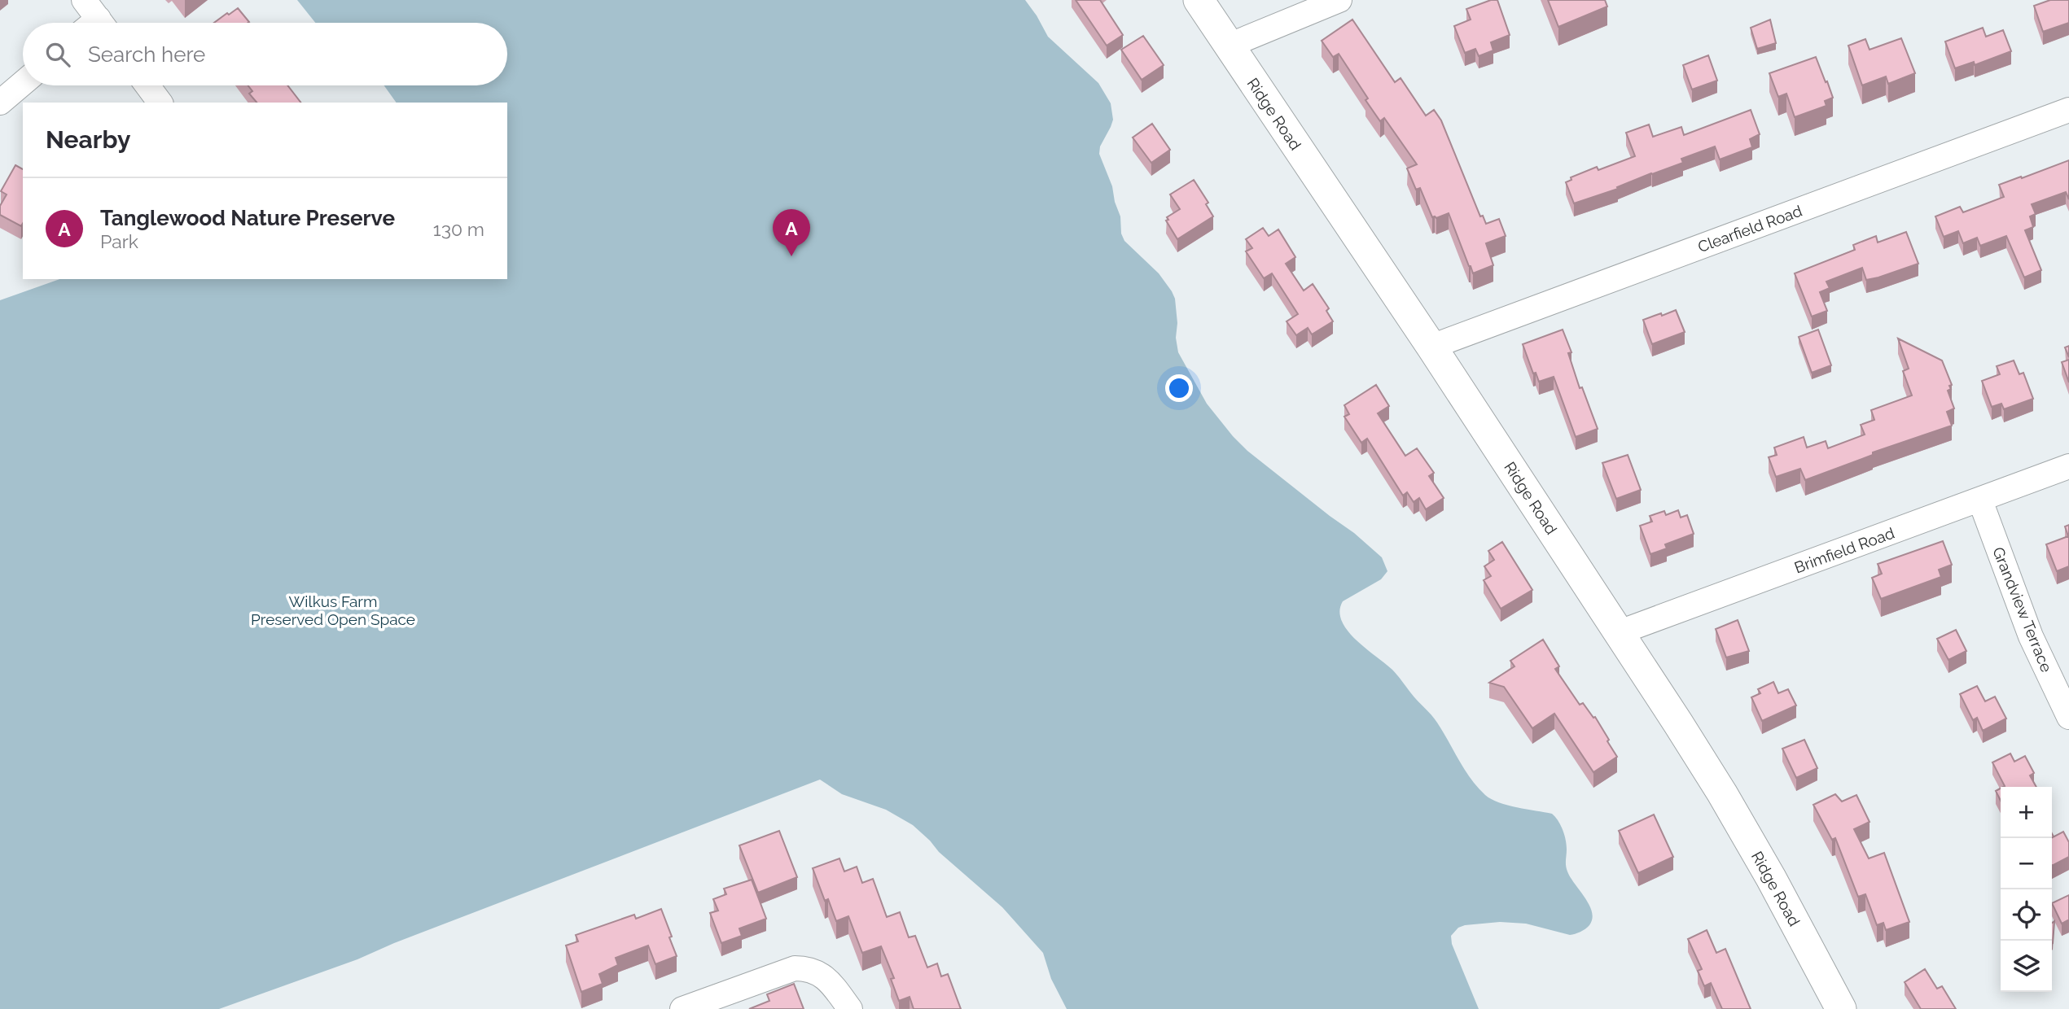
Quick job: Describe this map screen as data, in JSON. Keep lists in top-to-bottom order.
{
  "streets": {
    "street": [
      "Ridge Road",
      "Clearfield Road",
      "Brimfield Road",
      "Grandview Terrace"
    ]
  },
  "crossings": [
    ["Ridge Road", "Clearfield Road"],
    ["Ridge Road", "Brimfield Road"],
    ["Brimfield Road", "Grandview Terrace"]
  ],
  "parks": ["Wilkus Farm Preserved Open Space"],
  "page": {
    "search": "Search here",
    "heading": "Nearby",
    "list": [
      {
        "mark": "A",
        "name": "Tanglewood Nature Preserve",
        "note": "Park",
        "value": "130 m"
      }
    ],
    "pins": "A",
    "map_buttons": ["+", "−"]
  }
}
